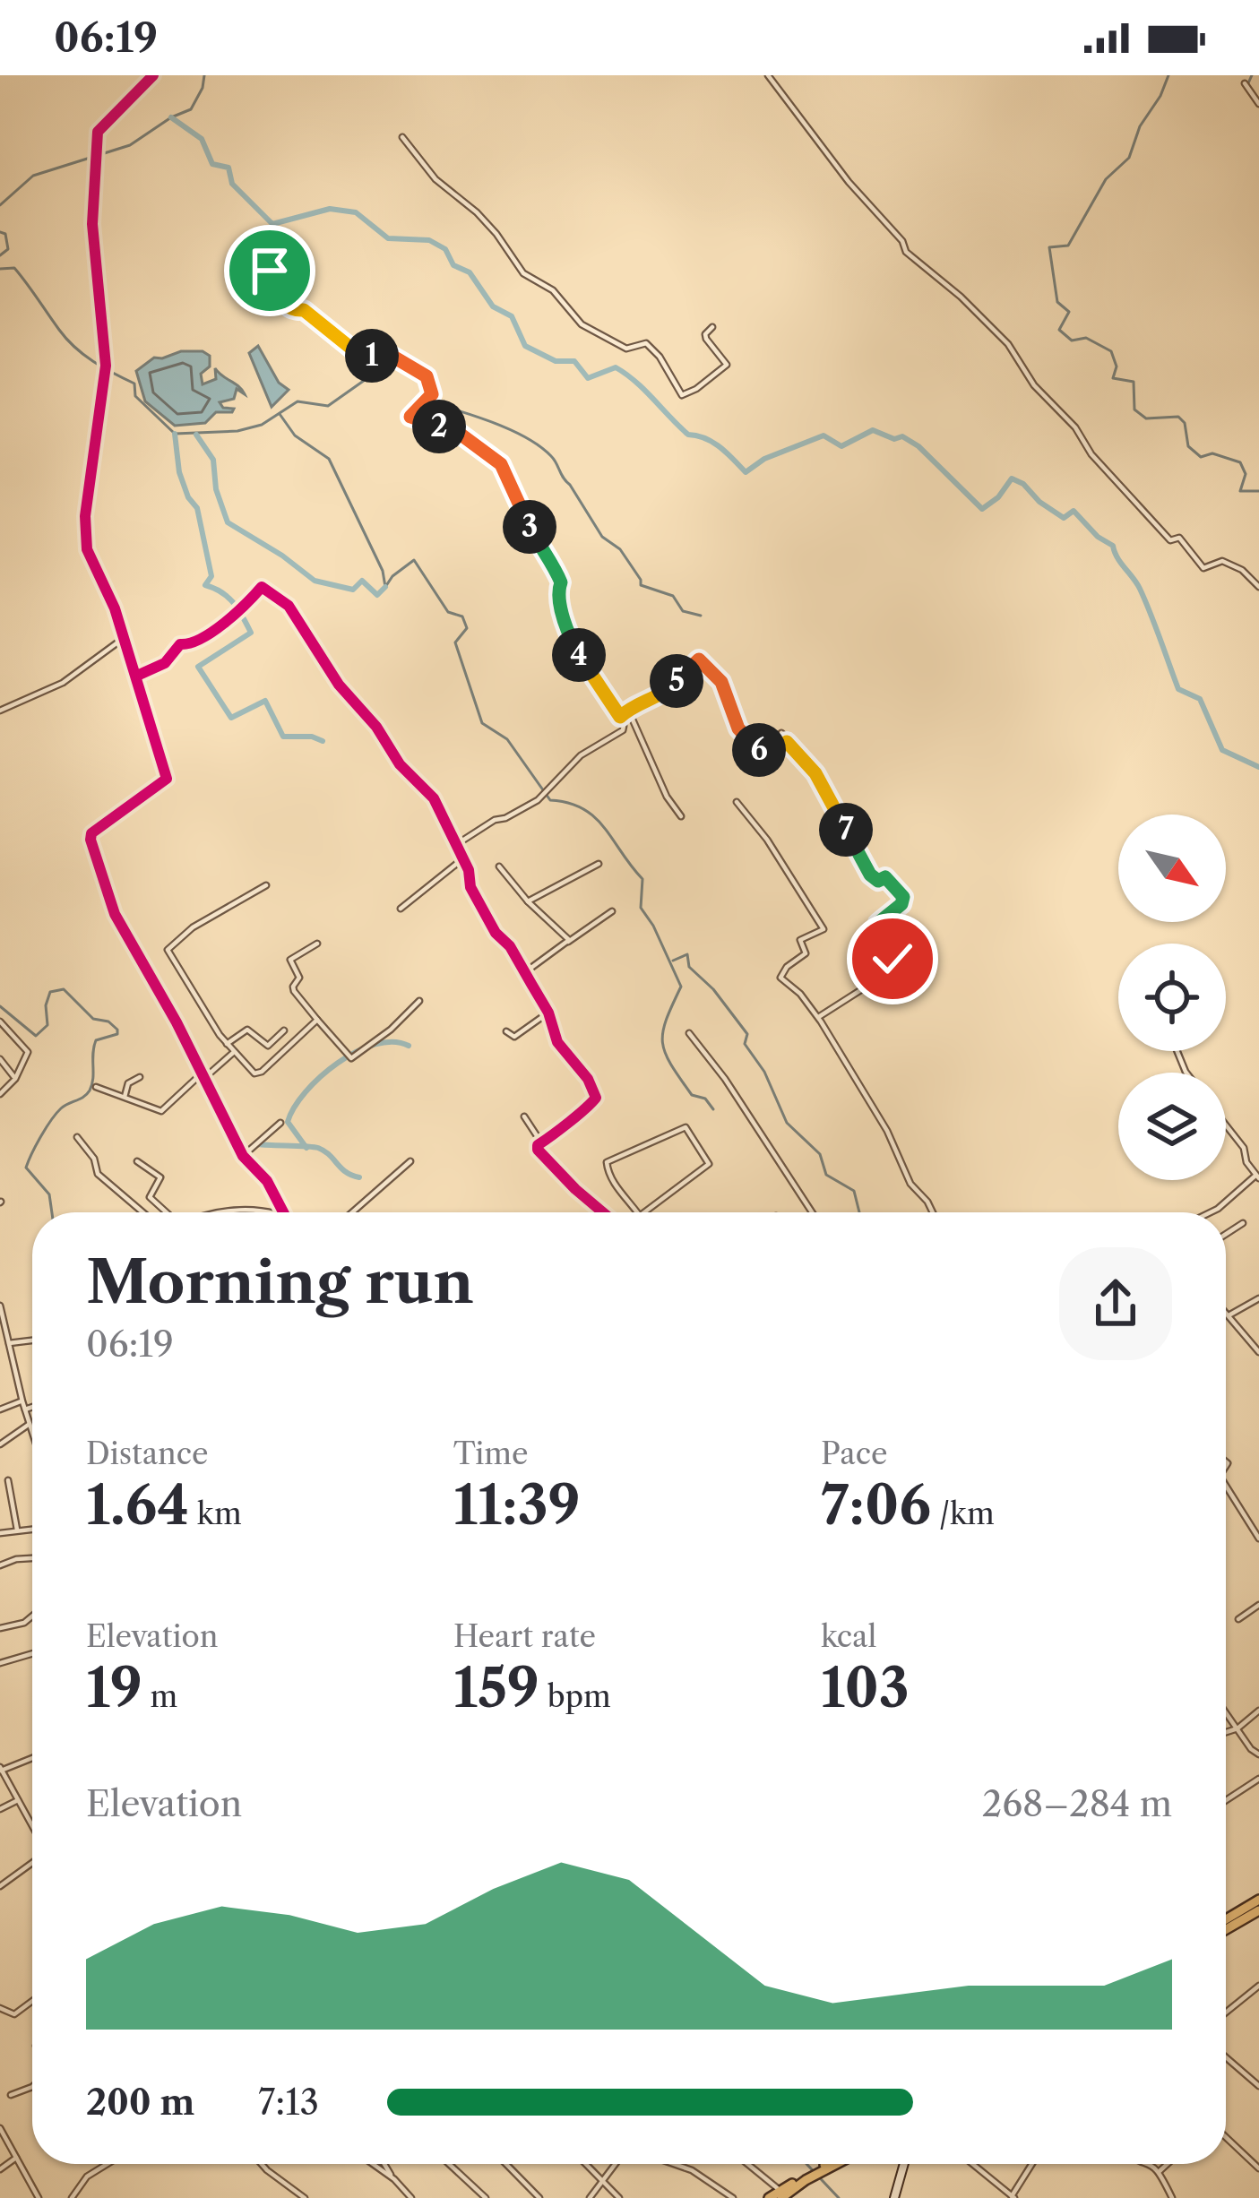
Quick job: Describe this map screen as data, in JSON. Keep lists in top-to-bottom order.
{
  "north": "bottom right",
  "page": {
    "status": "06:19",
    "pins": [
      "1",
      "2",
      "3",
      "4",
      "5",
      "6",
      "7"
    ],
    "heading": ["Morning run", "06:19"],
    "stats": [
      ["Distance", "1.64 km"],
      ["Time", "11:39"],
      ["Pace", "7:06 /km"],
      ["Elevation", "19 m"],
      ["Heart rate", "159 bpm"],
      ["kcal", "103"]
    ],
    "chart": ["Elevation", "268–284 m"],
    "list": [
      {
        "name": "200 m",
        "note": "7:13"
      }
    ]
  }
}
